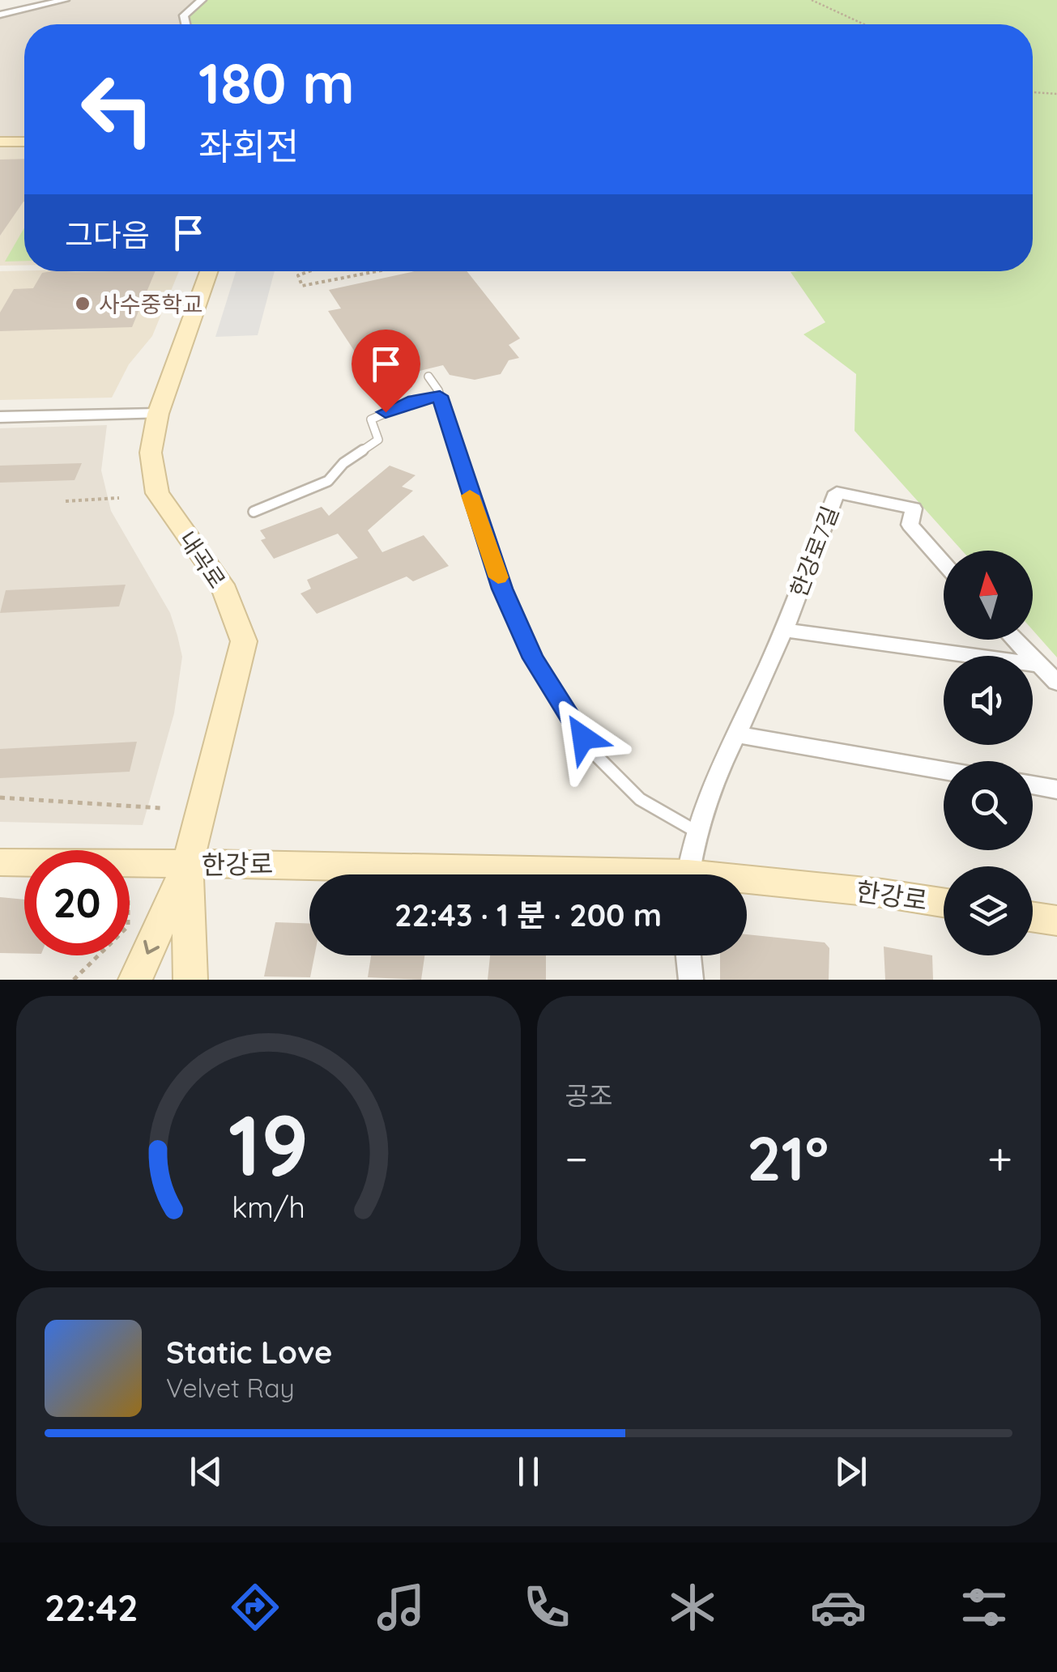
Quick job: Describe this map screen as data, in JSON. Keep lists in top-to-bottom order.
{
  "streets": {
    "main road": ["내곡로", "한강로"],
    "street": ["한강로7길"]
  },
  "crossings": [
    ["내곡로", "한강로"]
  ],
  "places": ["사수중학교"],
  "north": "top",
  "page": {
    "turn": ["180 m", "좌회전"],
    "then": "그다음",
    "limit": "20",
    "trip": "22:43 · 1 분 · 200 m",
    "tile": "공조",
    "heat": ["−", "21°", "+"],
    "song": ["Static Love", "Velvet Ray"],
    "tabs": "22:42",
    "gauge": ["19", "km/h"]
  }
}
